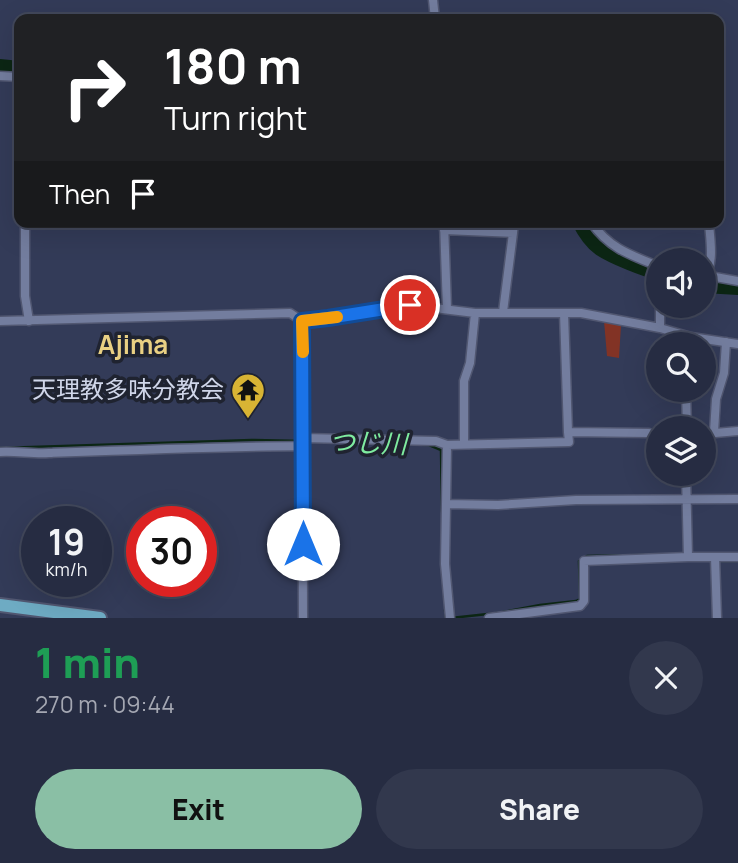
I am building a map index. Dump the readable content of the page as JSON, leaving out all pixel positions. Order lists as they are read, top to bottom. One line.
{"districts":["Ajima"],"water":["つじ川"],"places":{"temple":["天理教多味分教会"]},"page":{"turn":["180 m","Turn right"],"then":"Then","speed":"19 km/h","limit":"30","heading":["1 min","270 m · 09:44"],"buttons":["Exit","Share"]}}
